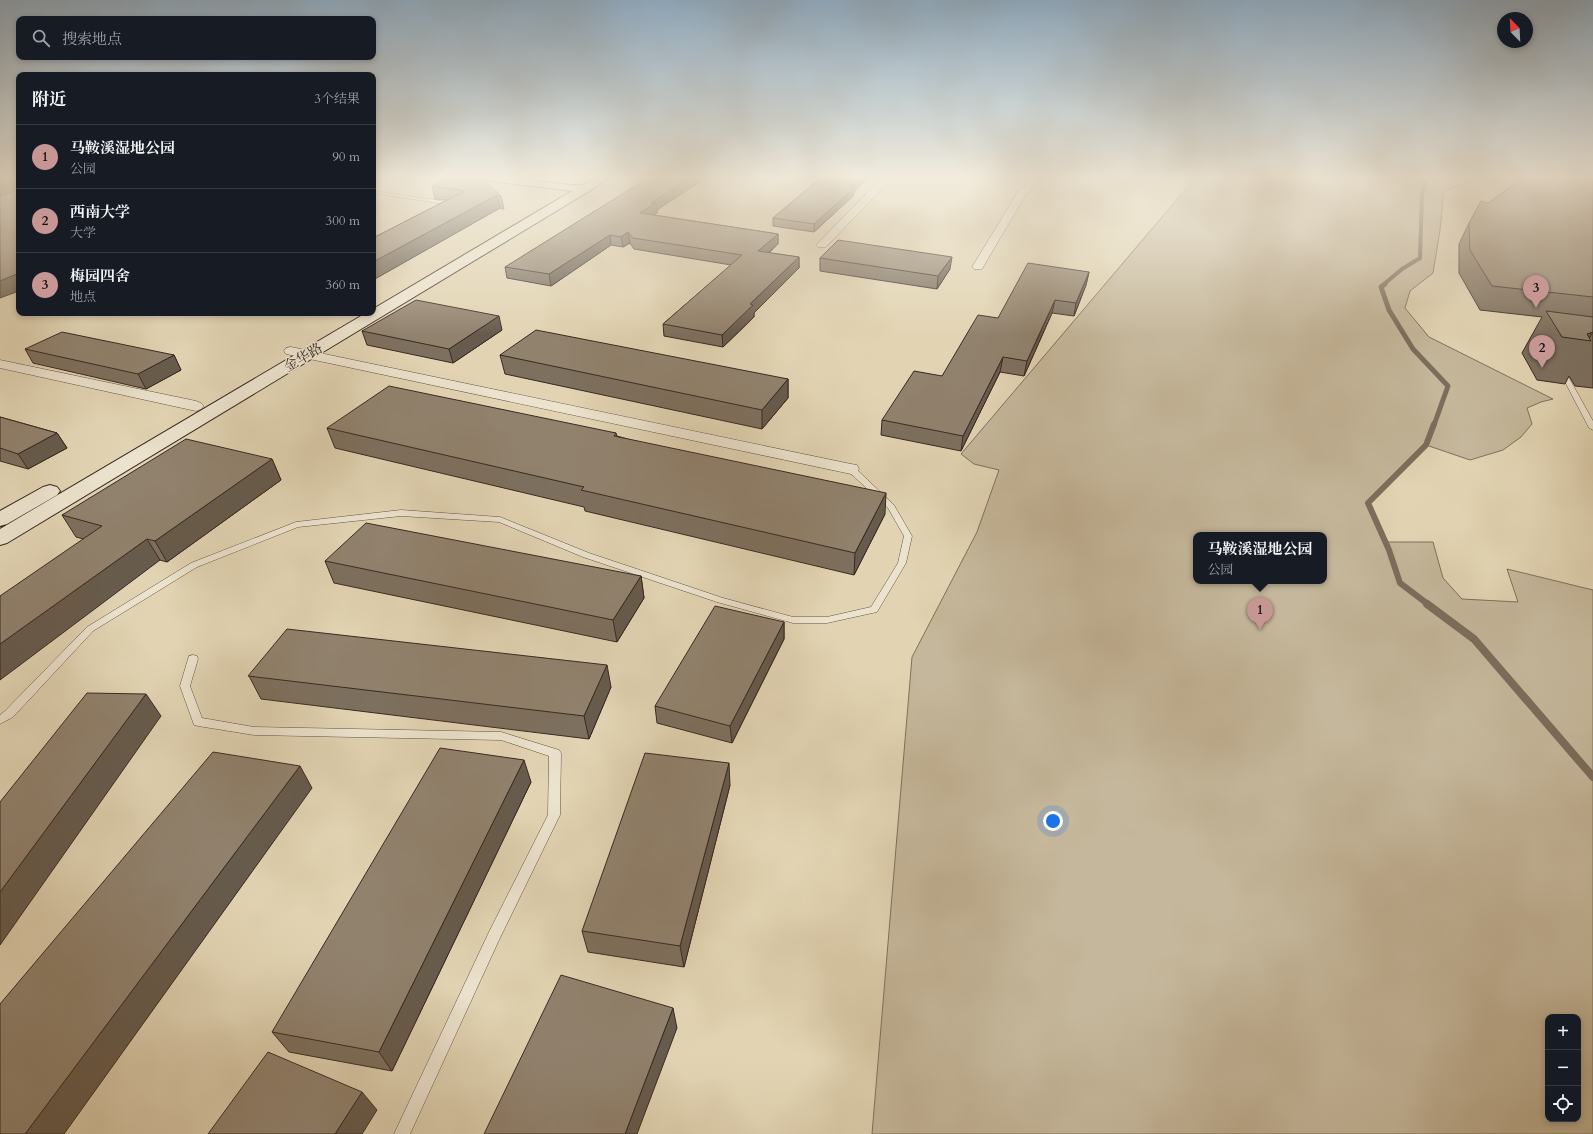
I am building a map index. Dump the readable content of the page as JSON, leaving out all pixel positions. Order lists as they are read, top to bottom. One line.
{"streets":{"main road":["金华路"]},"north":"top left","page":{"search":"搜索地点","heading":["附近","3个结果"],"list":[{"mark":"1","name":"马鞍溪湿地公园","note":"公园","value":"90 m"},{"mark":"2","name":"西南大学","note":"大学","value":"300 m"},{"mark":"3","name":"梅园四舍","note":"地点","value":"360 m"}],"pins":["3","2","1"],"popup":["马鞍溪湿地公园","公园"],"map_buttons":["+","−"]}}
